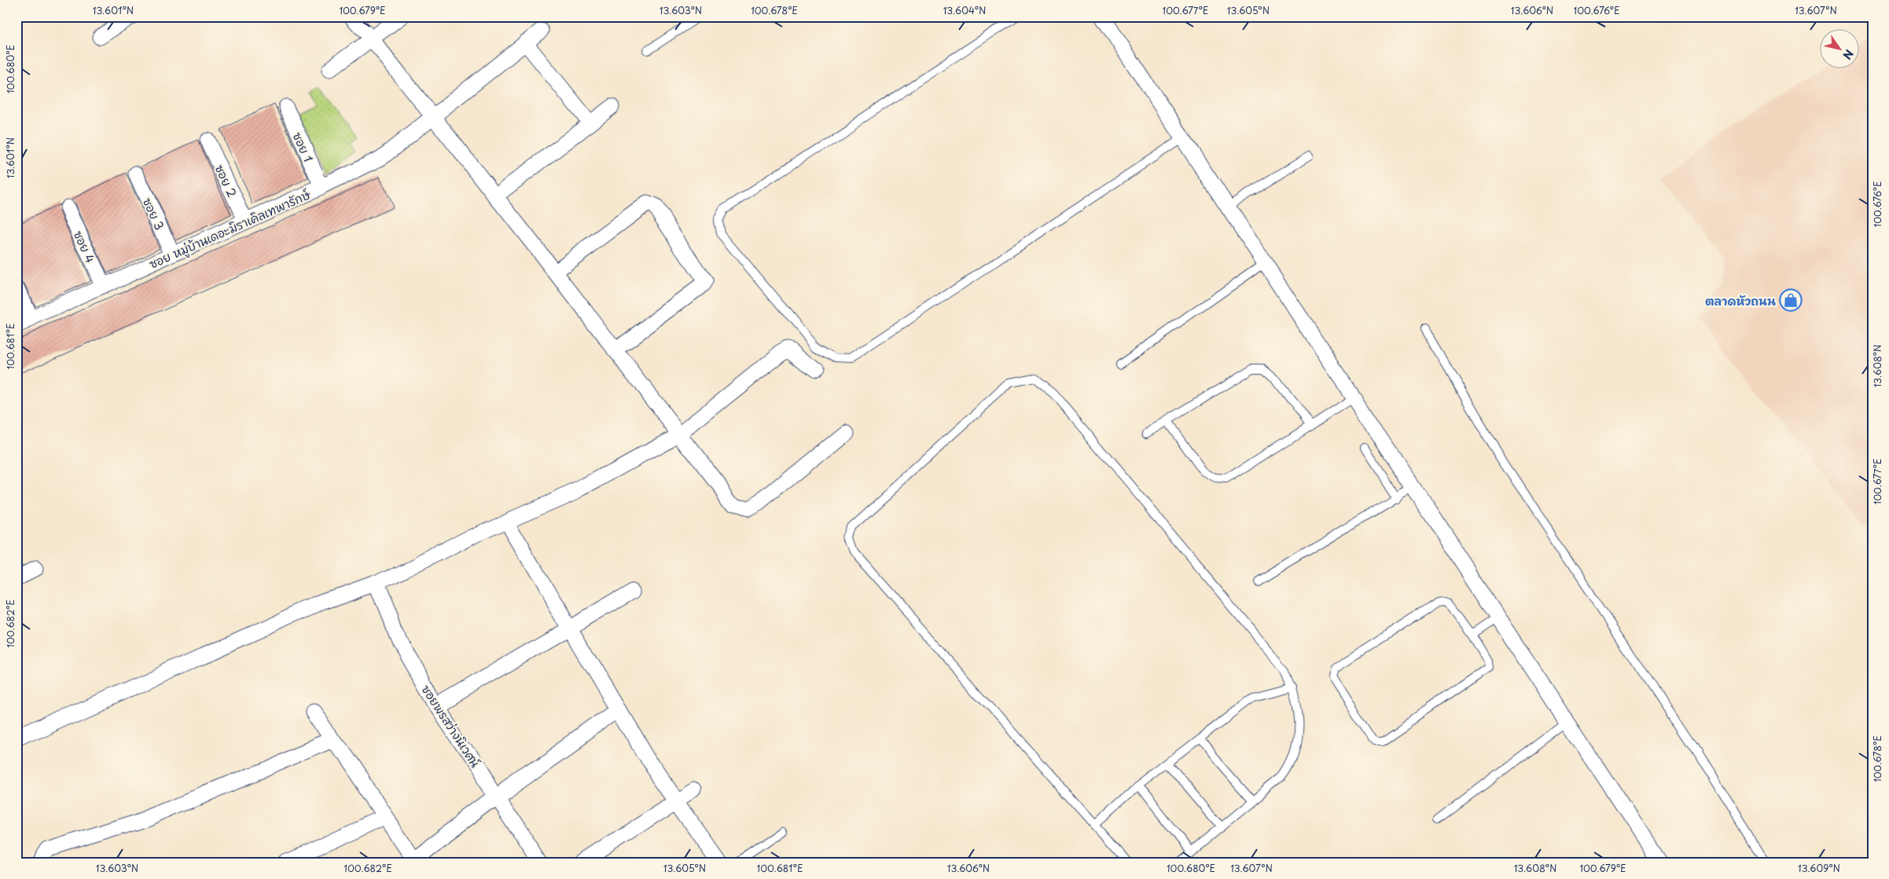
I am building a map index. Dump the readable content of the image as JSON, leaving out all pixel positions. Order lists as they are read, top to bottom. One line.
{"streets":{"street":["ซอย 1","ซอย 2","ซอย 3","ซอย หมู่บ้านเดอะมิราเคิลเทพารักษ์","ซอย 4","ซอยพรสว่างนิเวศน์"]},"crossings":[["ซอย 1","ซอย หมู่บ้านเดอะมิราเคิลเทพารักษ์"],["ซอย 2","ซอย หมู่บ้านเดอะมิราเคิลเทพารักษ์"],["ซอย 3","ซอย หมู่บ้านเดอะมิราเคิลเทพารักษ์"],["ซอย หมู่บ้านเดอะมิราเคิลเทพารักษ์","ซอย 4"]],"places":{"shop":["ตลาดหัวถนน"]},"north":"bottom right","coordinates":["13.601°N","100.679°E","13.603°N","100.678°E","13.604°N","100.677°E","13.605°N","13.606°N","100.676°E","13.607°N","100.680°E","100.681°E","13.608°N","100.682°E","13.609°N"]}
